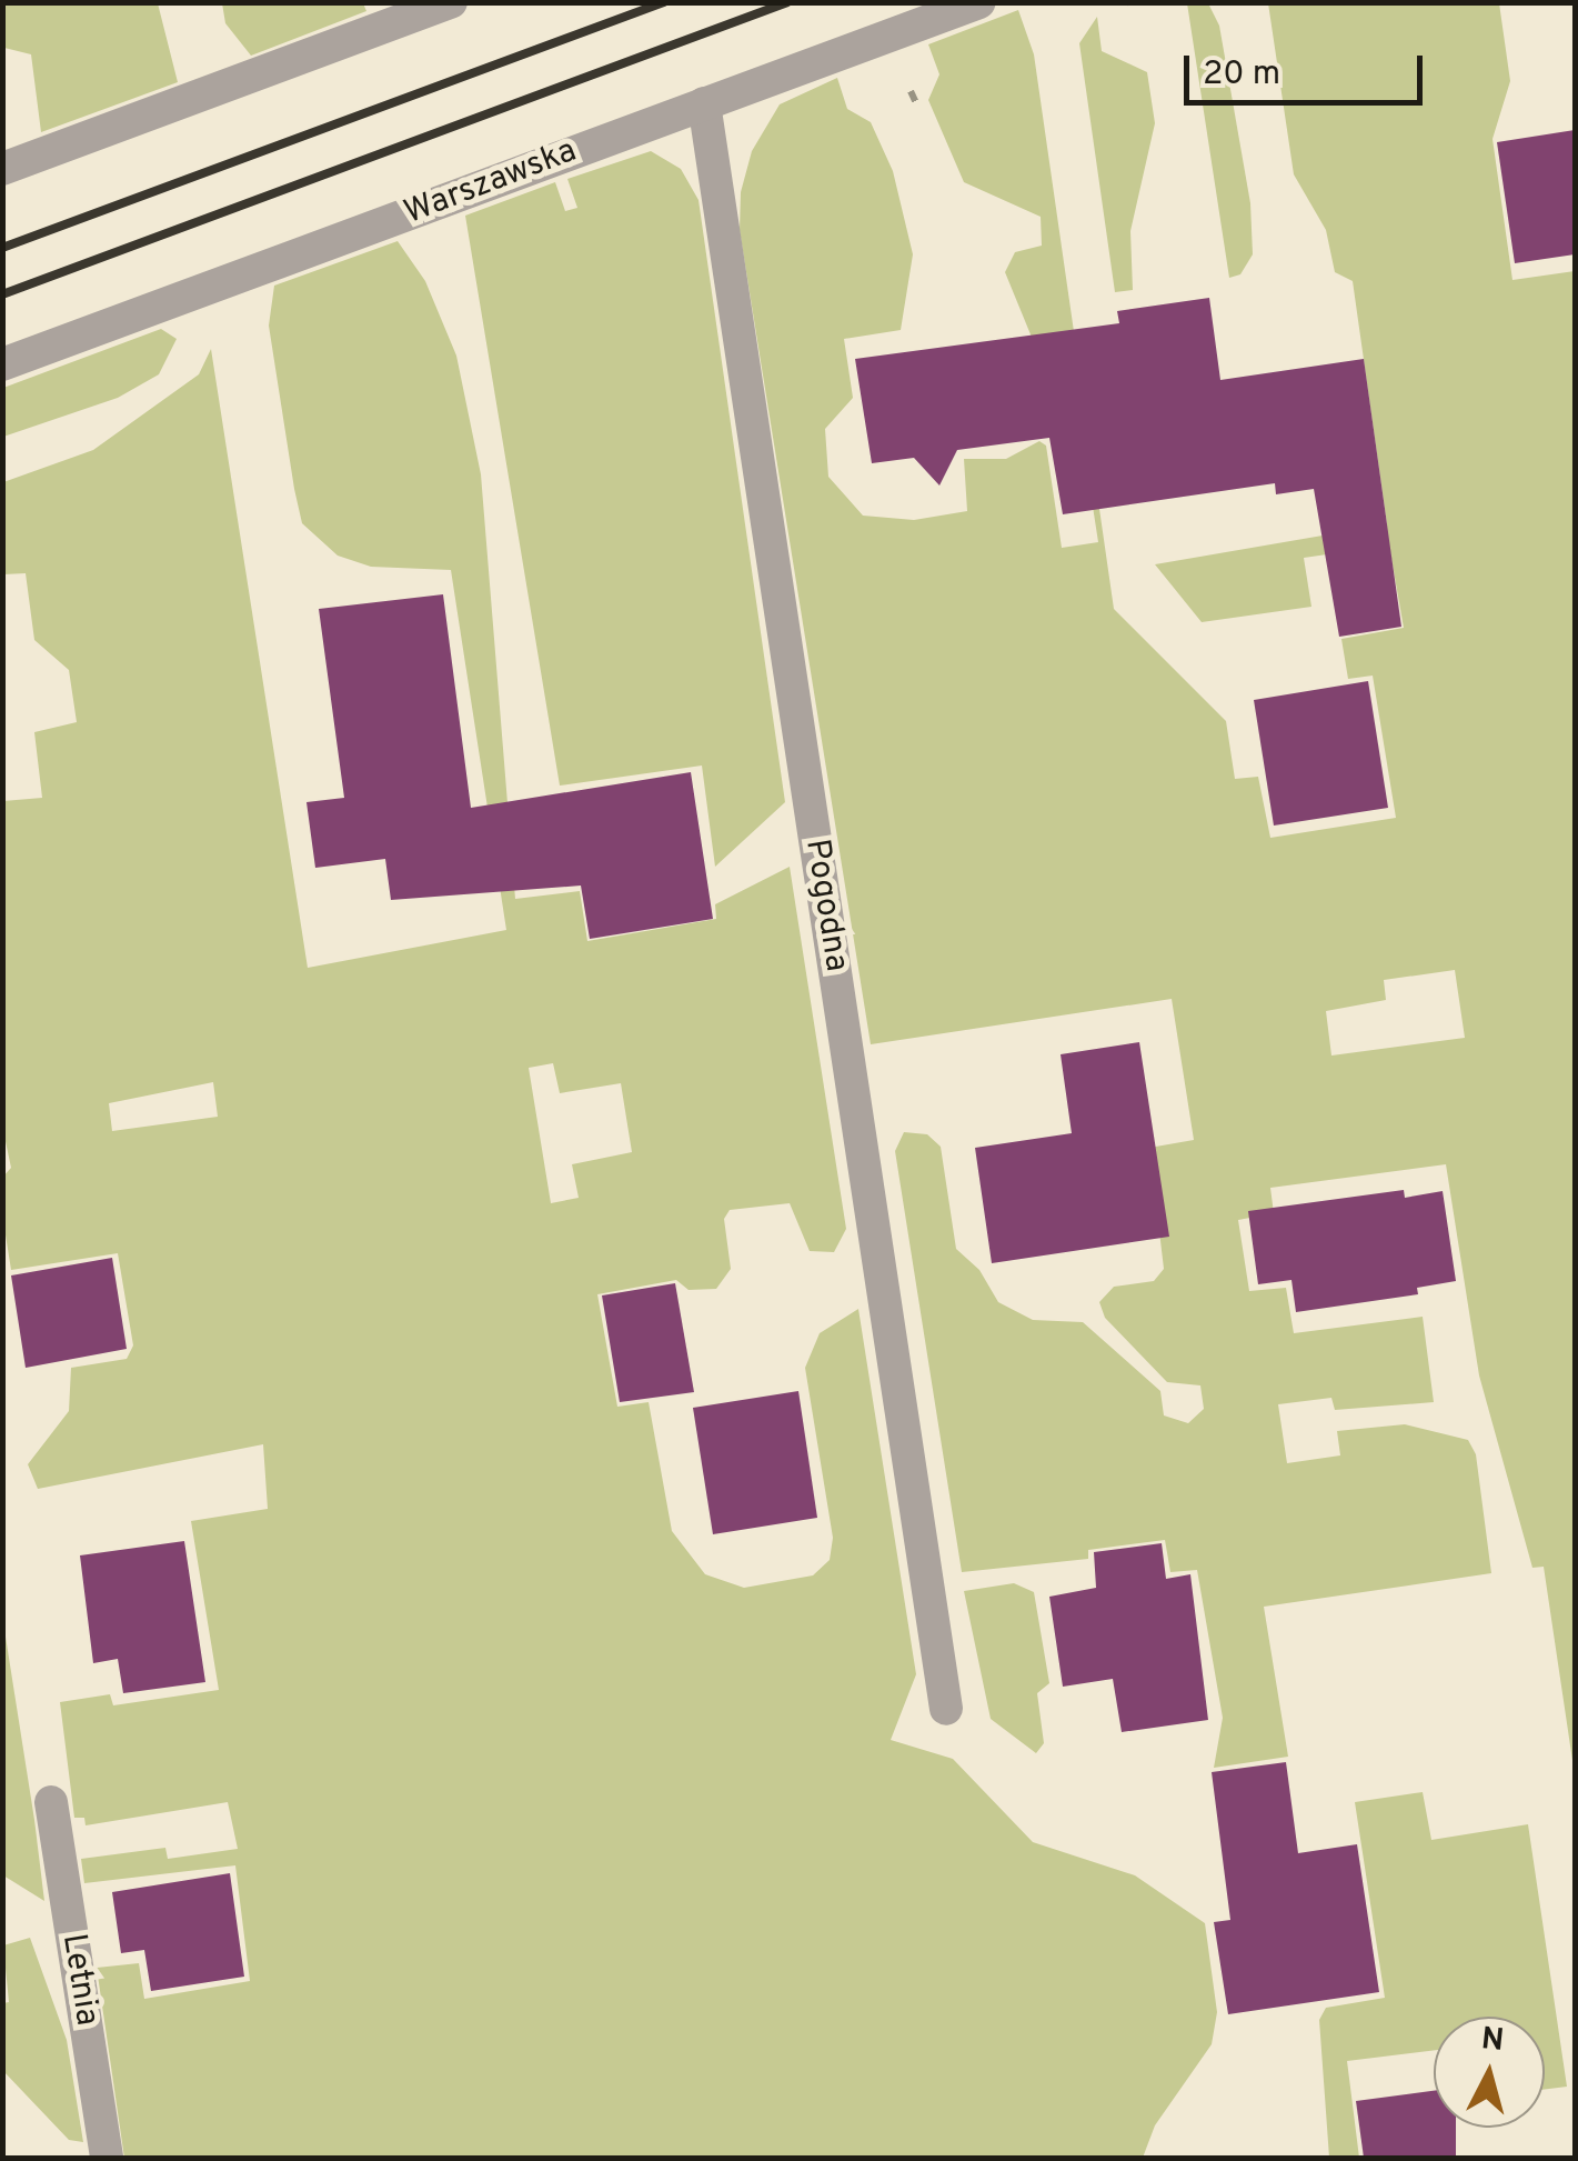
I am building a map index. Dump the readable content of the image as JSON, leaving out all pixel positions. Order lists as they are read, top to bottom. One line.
{"streets":{"street":["Warszawska","Pogodna","Letnia"]},"crossings":[["Warszawska","Pogodna"]],"scale_bar":"20 m","north":"top"}
